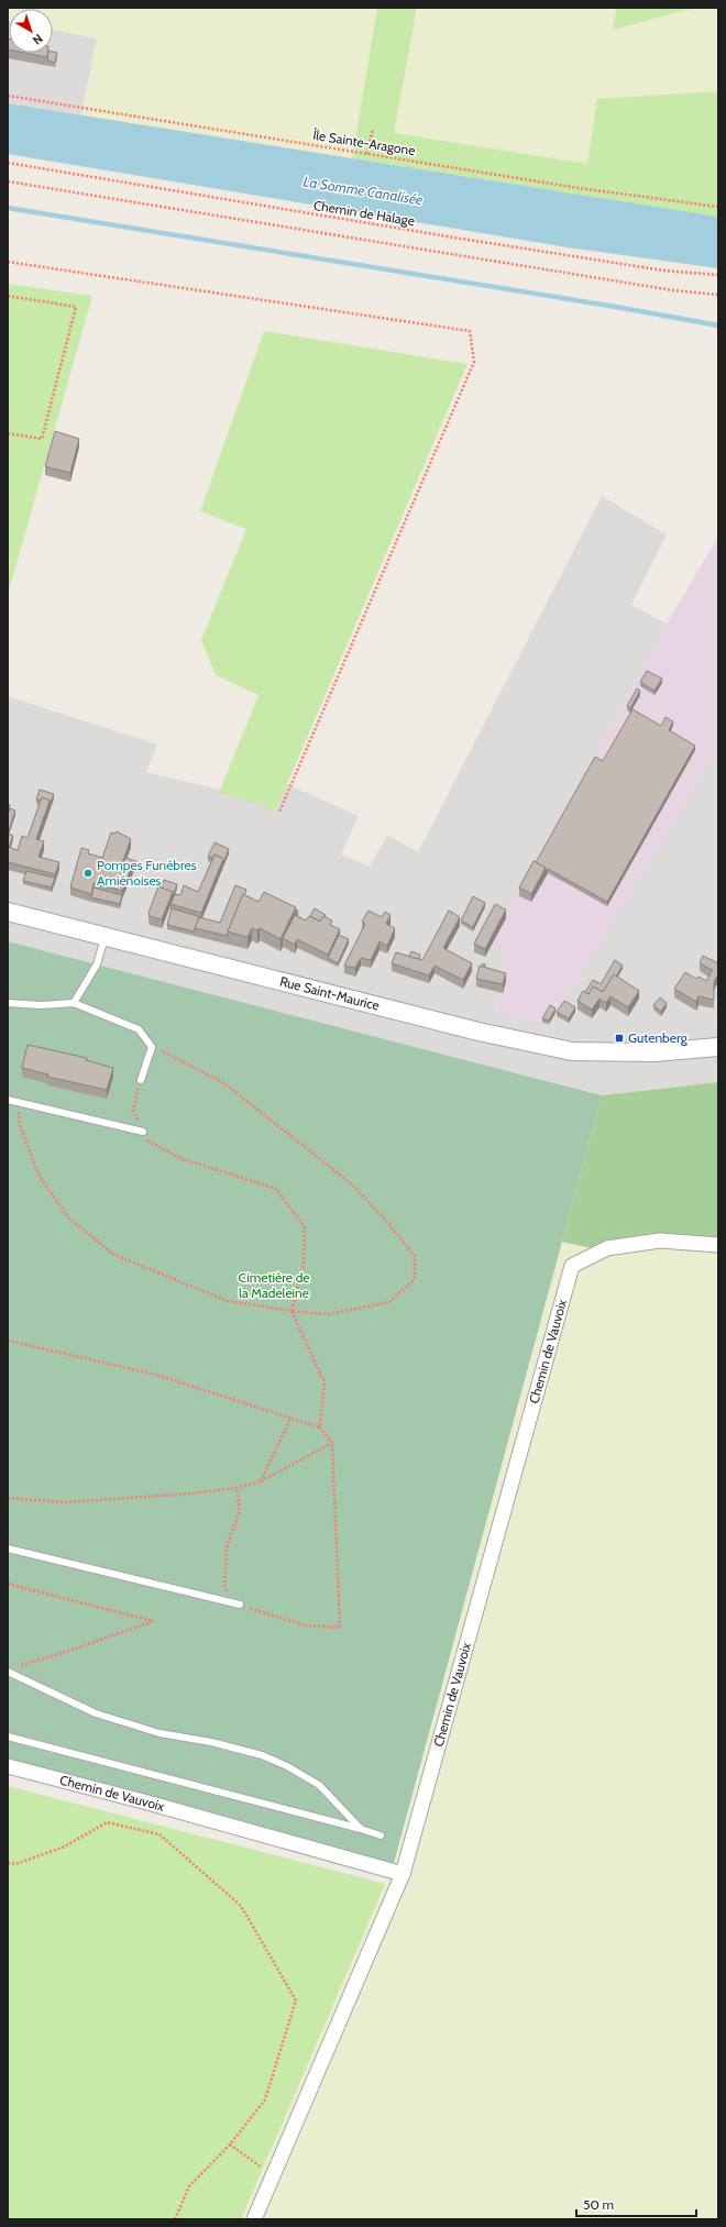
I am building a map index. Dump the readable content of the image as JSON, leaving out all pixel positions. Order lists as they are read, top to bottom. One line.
{"streets":{"street":["Rue Saint-Maurice","Chemin de Vauvoix"],"path":["Île Sainte-Aragone","Chemin de Halage"]},"water":["La Somme Canalisée"],"parks":["Cimetière de la Madeleine"],"places":{"other":["Pompes Funèbres Amiénoises"],"transit":["Gutenberg"]},"scale_bar":"50 m","north":"bottom right"}
